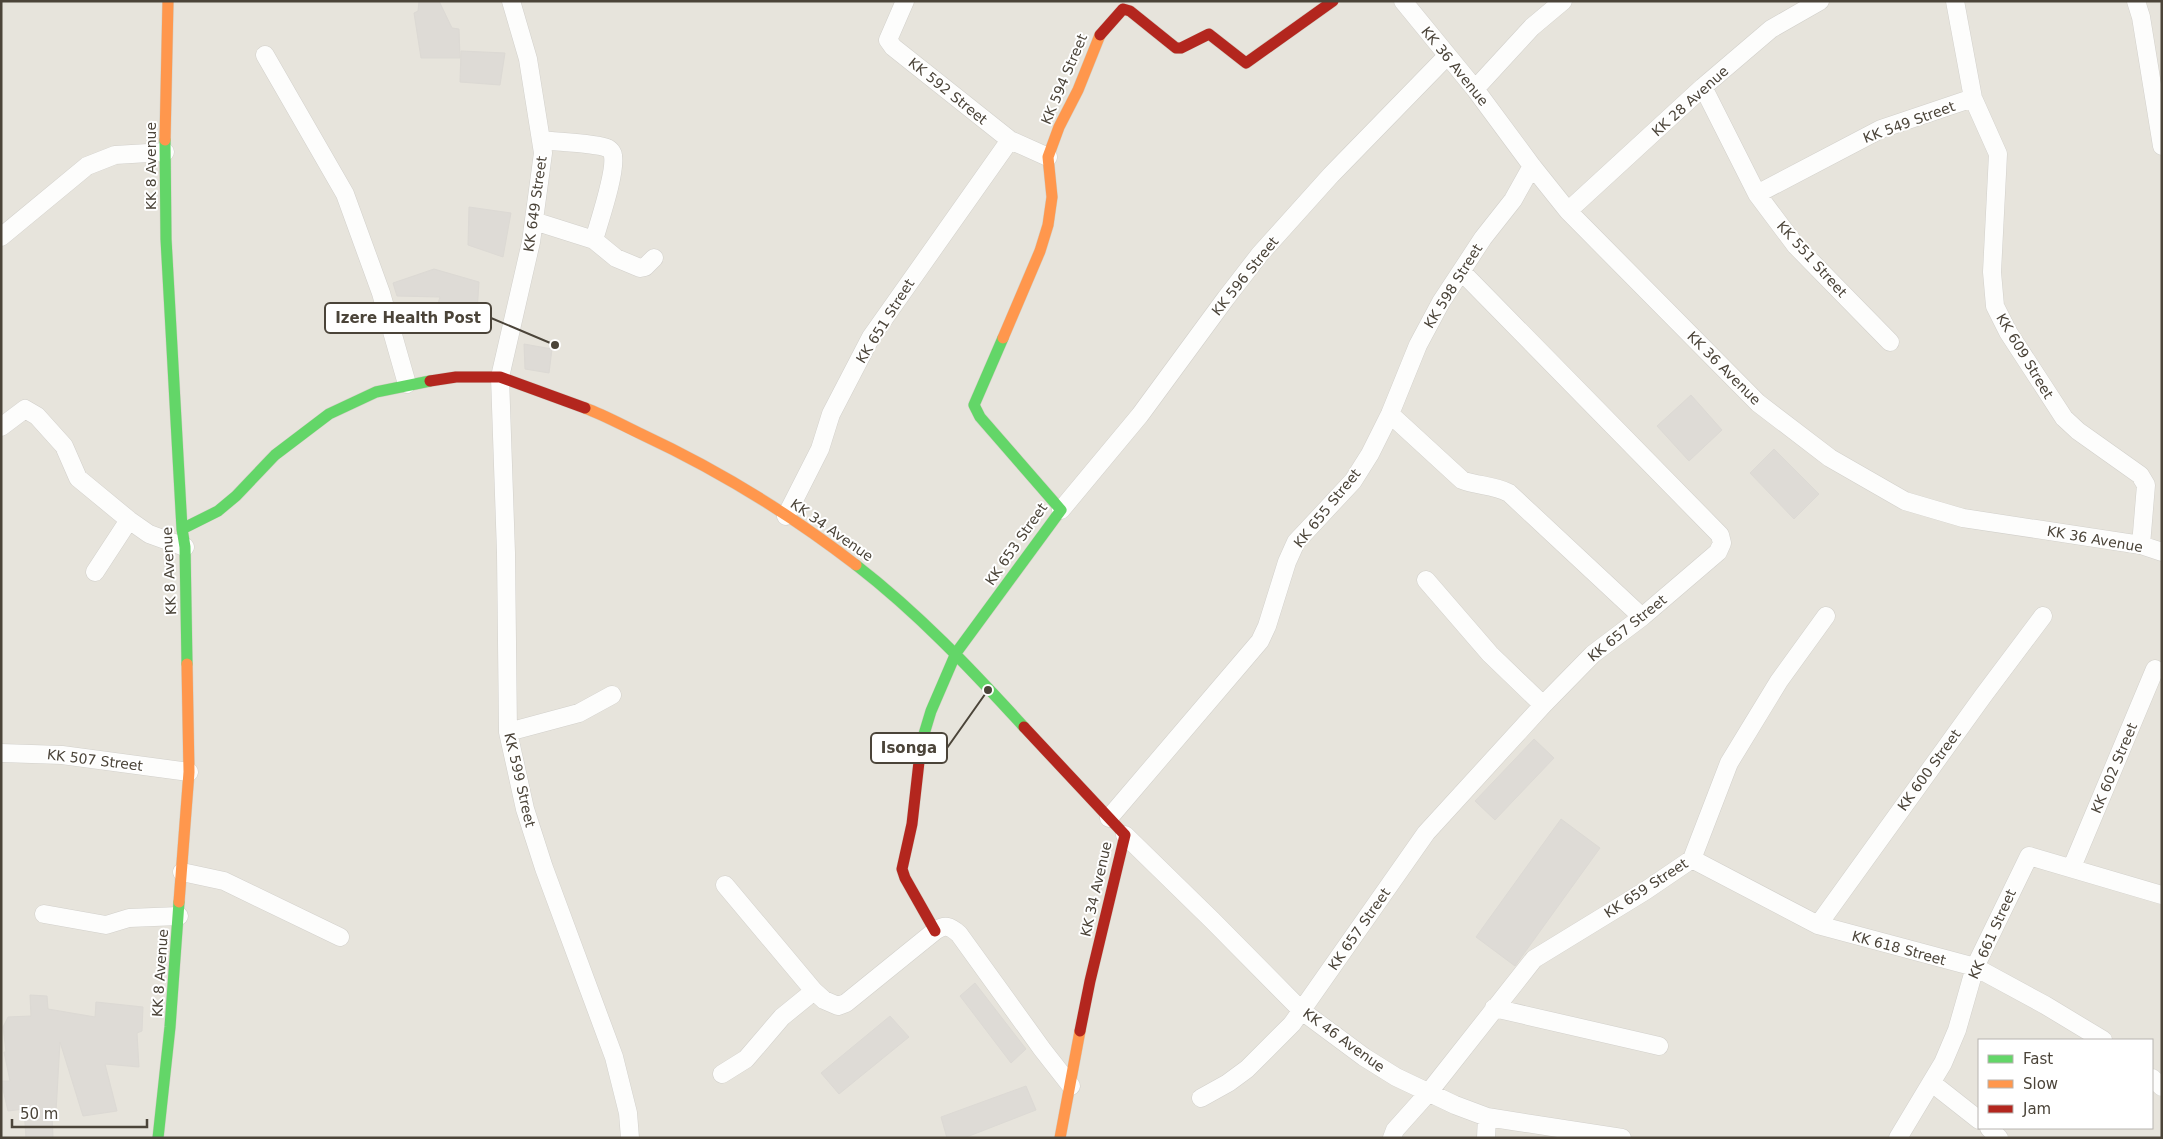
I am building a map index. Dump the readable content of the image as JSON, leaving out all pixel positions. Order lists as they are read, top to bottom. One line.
{"streets":{"main road":["KK 594 Street","KK 8 Avenue","KK 34 Avenue","KK 653 Street"],"street":["KK 36 Avenue","KK 592 Street","KK 28 Avenue","KK 549 Street","KK 649 Street","KK 551 Street","KK 596 Street","KK 598 Street","KK 651 Street","KK 609 Street","KK 655 Street","KK 657 Street","KK 507 Street","KK 602 Street","KK 600 Street","KK 599 Street","KK 659 Street","KK 661 Street","KK 618 Street","KK 46 Avenue"]},"crossings":[["KK 36 Avenue","KK 28 Avenue"],["KK 36 Avenue","KK 596 Street"],["KK 36 Avenue","KK 598 Street"],["KK 36 Avenue","KK 609 Street"],["KK 594 Street","KK 592 Street"],["KK 594 Street","KK 653 Street"],["KK 592 Street","KK 651 Street"],["KK 28 Avenue","KK 551 Street"],["KK 549 Street","KK 551 Street"],["KK 549 Street","KK 609 Street"],["KK 8 Avenue","KK 34 Avenue"],["KK 8 Avenue","KK 507 Street"],["KK 649 Street","KK 34 Avenue"],["KK 649 Street","KK 599 Street"],["KK 596 Street","KK 653 Street"],["KK 598 Street","KK 655 Street"],["KK 598 Street","KK 657 Street"],["KK 651 Street","KK 34 Avenue"],["KK 655 Street","KK 34 Avenue"],["KK 34 Avenue","KK 653 Street"],["KK 34 Avenue","KK 599 Street"],["KK 34 Avenue","KK 46 Avenue"],["KK 657 Street","KK 46 Avenue"],["KK 602 Street","KK 661 Street"],["KK 600 Street","KK 618 Street"],["KK 659 Street","KK 618 Street"],["KK 659 Street","KK 46 Avenue"],["KK 661 Street","KK 618 Street"]],"places":["Izere Health Post","Isonga"],"legend":["Fast","Slow","Jam"],"scale_bar":"50 m"}
